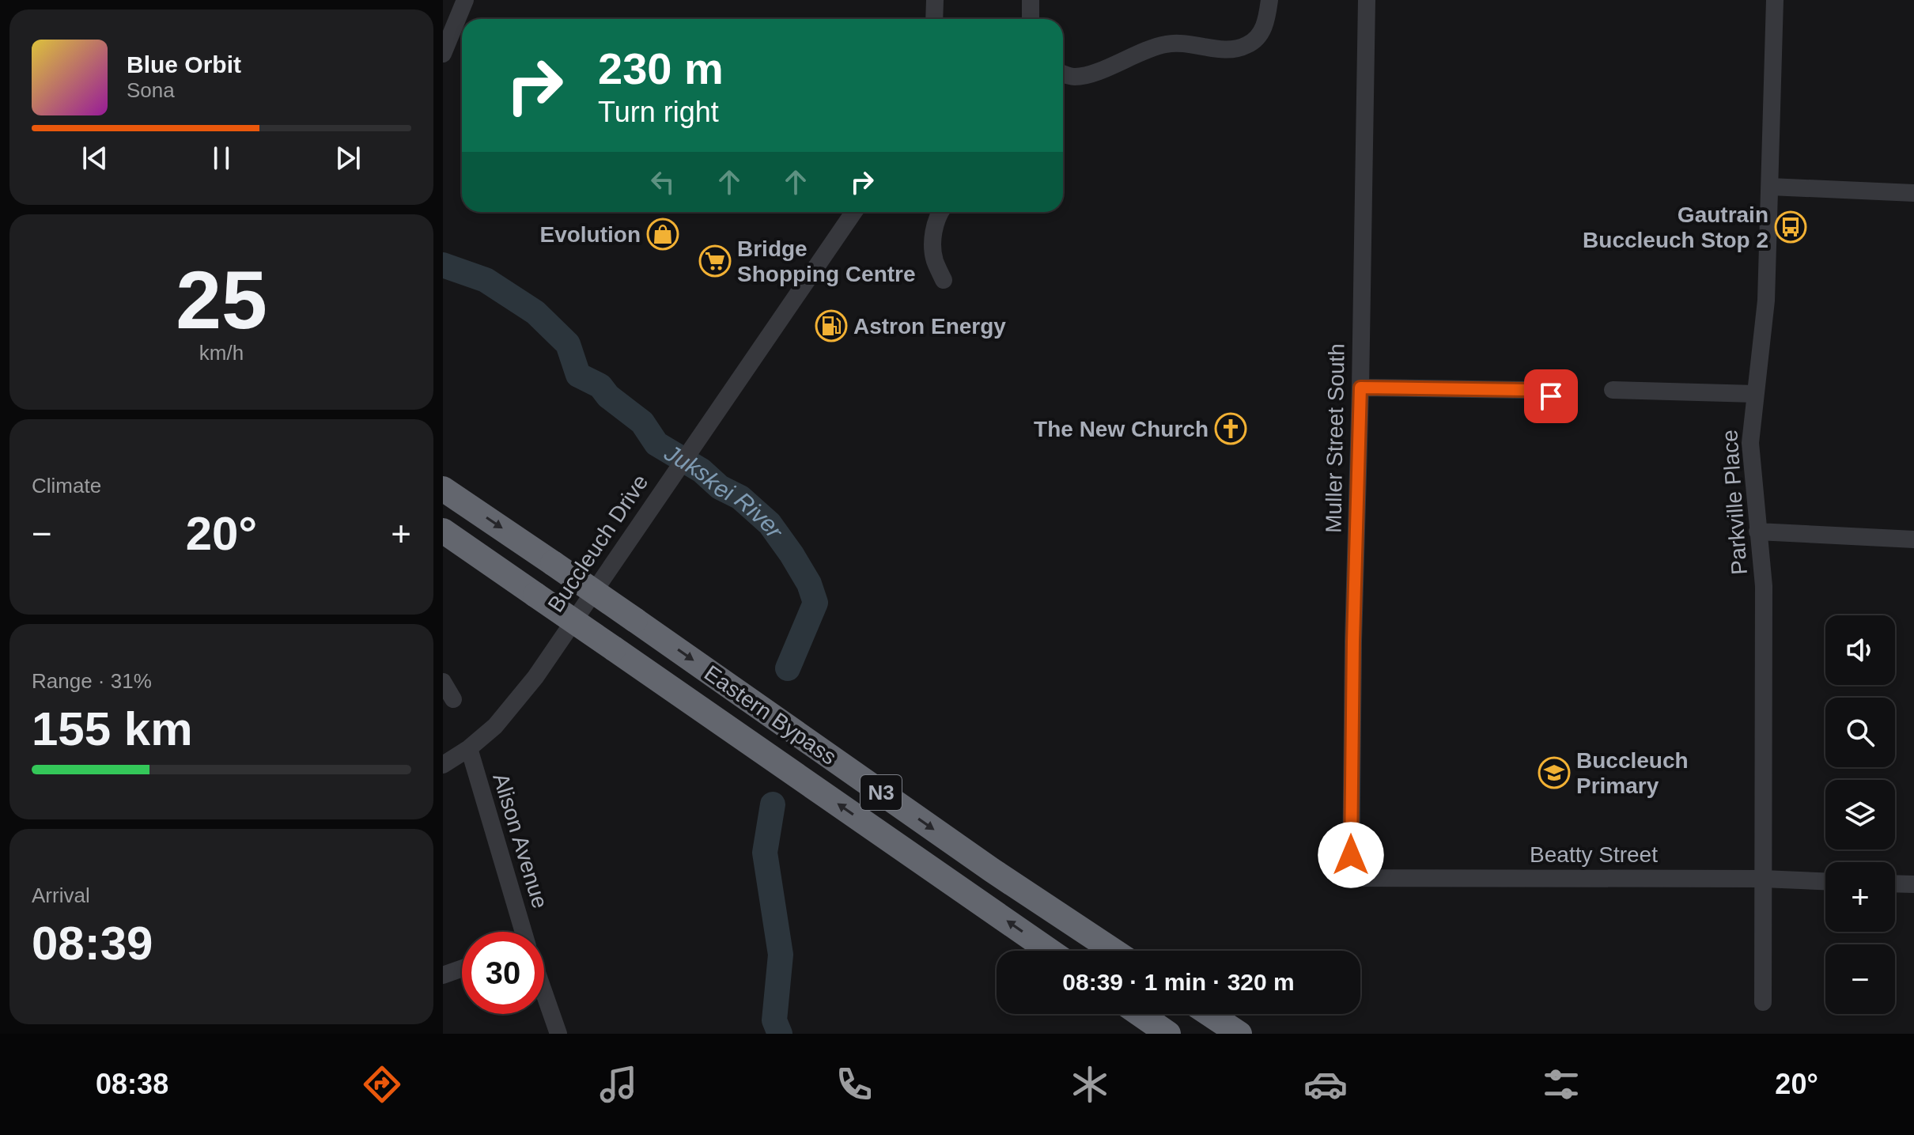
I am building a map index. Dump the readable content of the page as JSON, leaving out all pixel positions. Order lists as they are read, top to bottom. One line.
{"streets":{"highway":["Eastern Bypass","N3"],"street":["Muller Street South","Parkville Place","Buccleuch Drive","Alison Avenue","Beatty Street"]},"crossings":[["Muller Street South","Beatty Street"],["Parkville Place","Beatty Street"],["Buccleuch Drive","Alison Avenue"]],"water":["Jukskei River"],"places":{"bus stop":["Gautrain Buccleuch Stop 2"],"shop":["Evolution"],"supermarket":["Bridge Shopping Centre"],"fuel station":["Astron Energy"],"church":["The New Church"],"school or university":["Buccleuch Primary"]},"page":{"turn":["230 m","Turn right"],"song":["Blue Orbit","Sona"],"tile":[["25","km/h"],"Climate",["Range · 31%","155 km"],["Arrival","08:39"]],"heat":["−","20°","+"],"map_buttons":["+","−"],"limit":"30","trip":"08:39 · 1 min · 320 m","tabs":["08:38","20°"]}}
